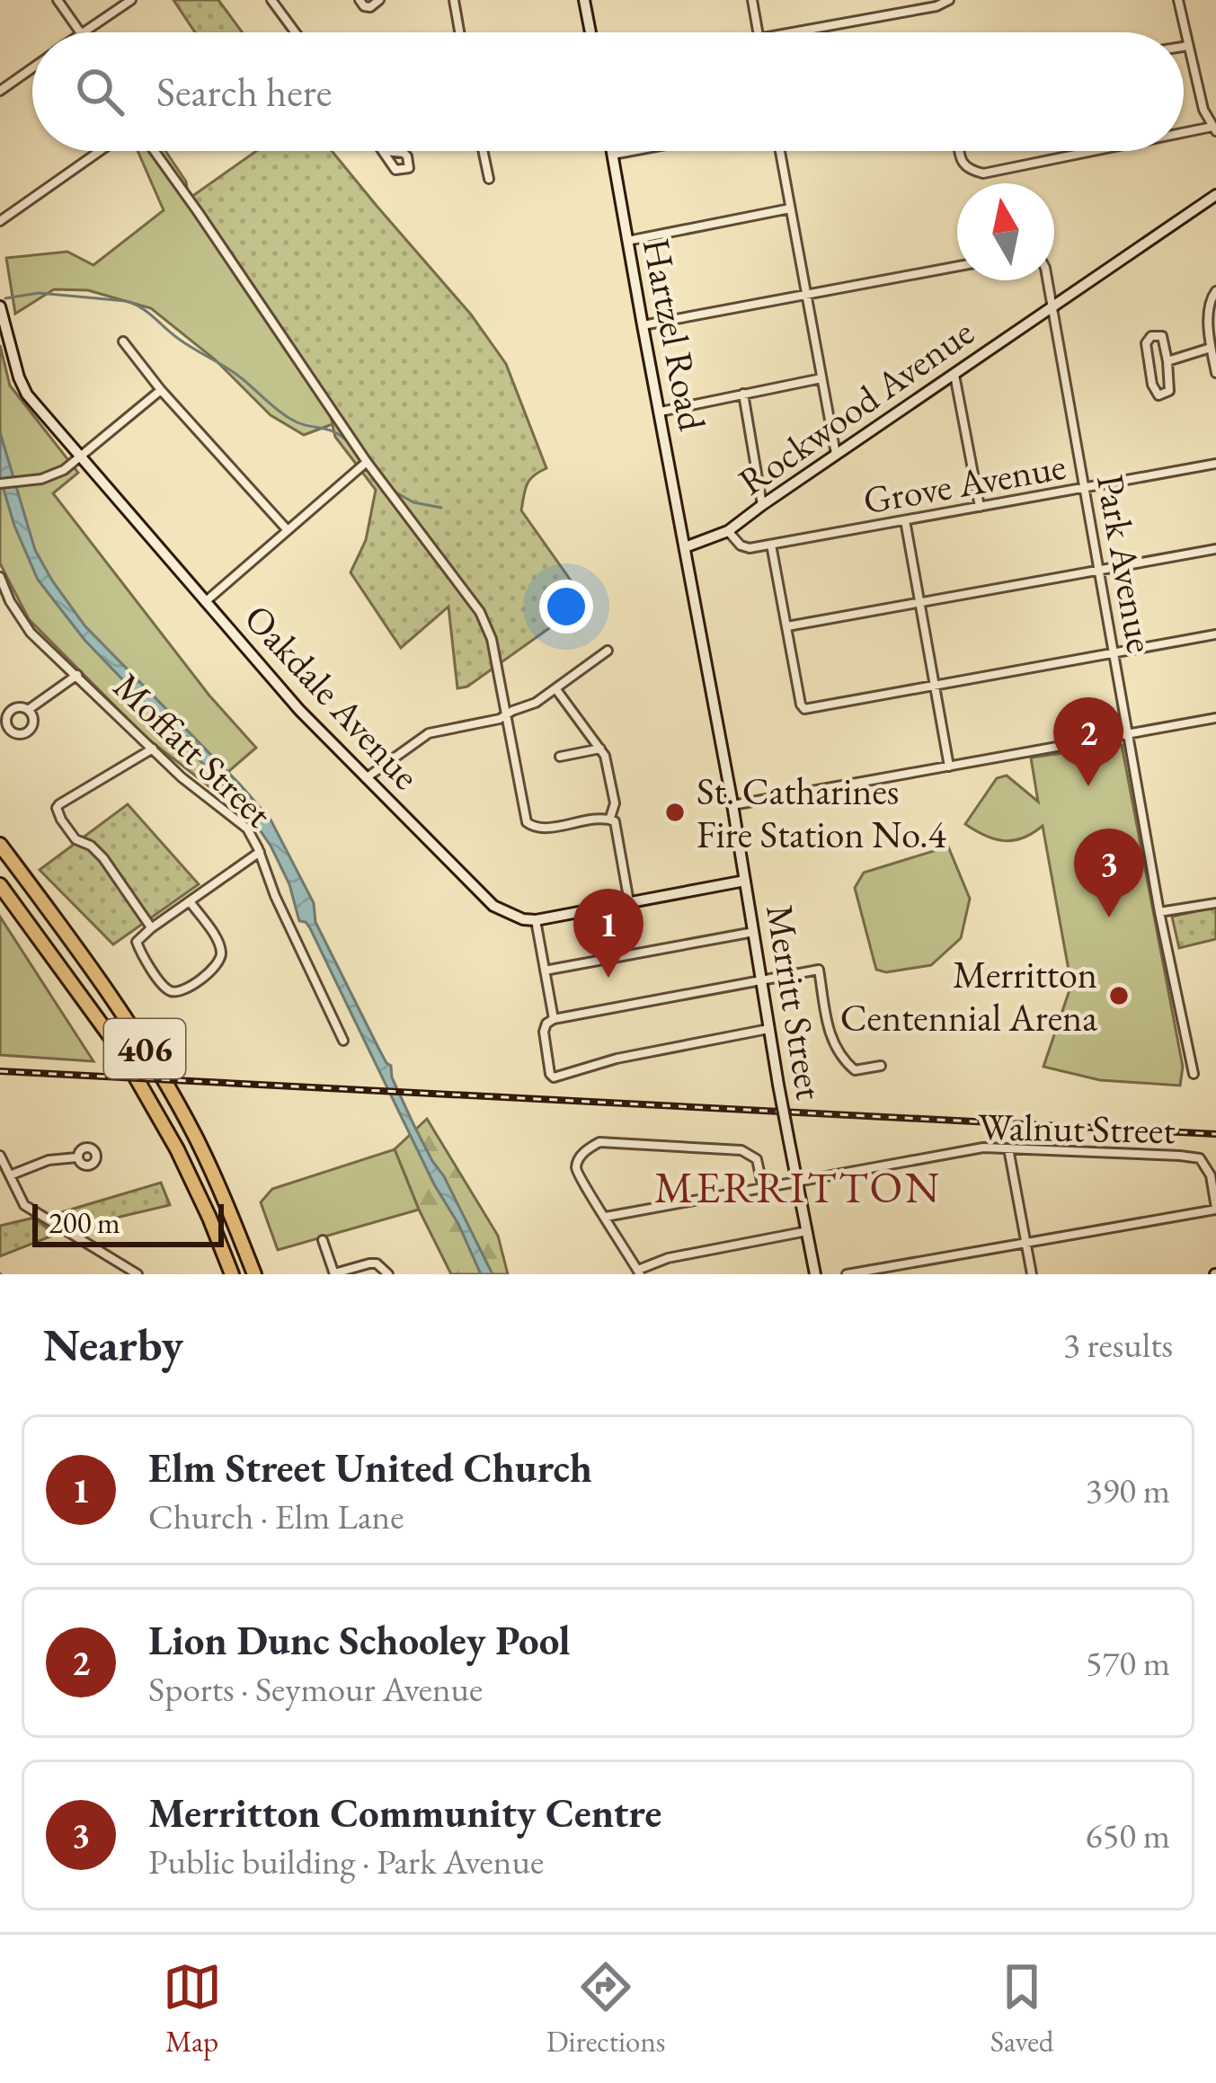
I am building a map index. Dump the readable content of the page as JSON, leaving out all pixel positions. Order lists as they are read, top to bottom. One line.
{"streets":{"highway":["406"],"street":["Hartzel Road","Rockwood Avenue","Grove Avenue","Park Avenue","Oakdale Avenue","Moffatt Street","Merritt Street","Walnut Street"]},"crossings":[["Hartzel Road","Rockwood Avenue"],["Hartzel Road","Merritt Street"],["Rockwood Avenue","Grove Avenue"],["Rockwood Avenue","Park Avenue"],["Rockwood Avenue","Merritt Street"],["Grove Avenue","Park Avenue"],["Merritt Street","Walnut Street"]],"districts":["MERRITTON"],"places":["St. Catharines Fire Station No.4","Merritton Centennial Arena"],"scale_bar":"200 m","north":"top","page":{"search":"Search here","pins":["2","3","1"],"scale":"200 m","heading":["Nearby","3 results"],"list":[{"mark":"1","name":"Elm Street United Church","note":"Church · Elm Lane","value":"390 m"},{"mark":"2","name":"Lion Dunc Schooley Pool","note":"Sports · Seymour Avenue","value":"570 m"},{"mark":"3","name":"Merritton Community Centre","note":"Public building · Park Avenue","value":"650 m"}],"nav":["Map","Directions","Saved"]}}
